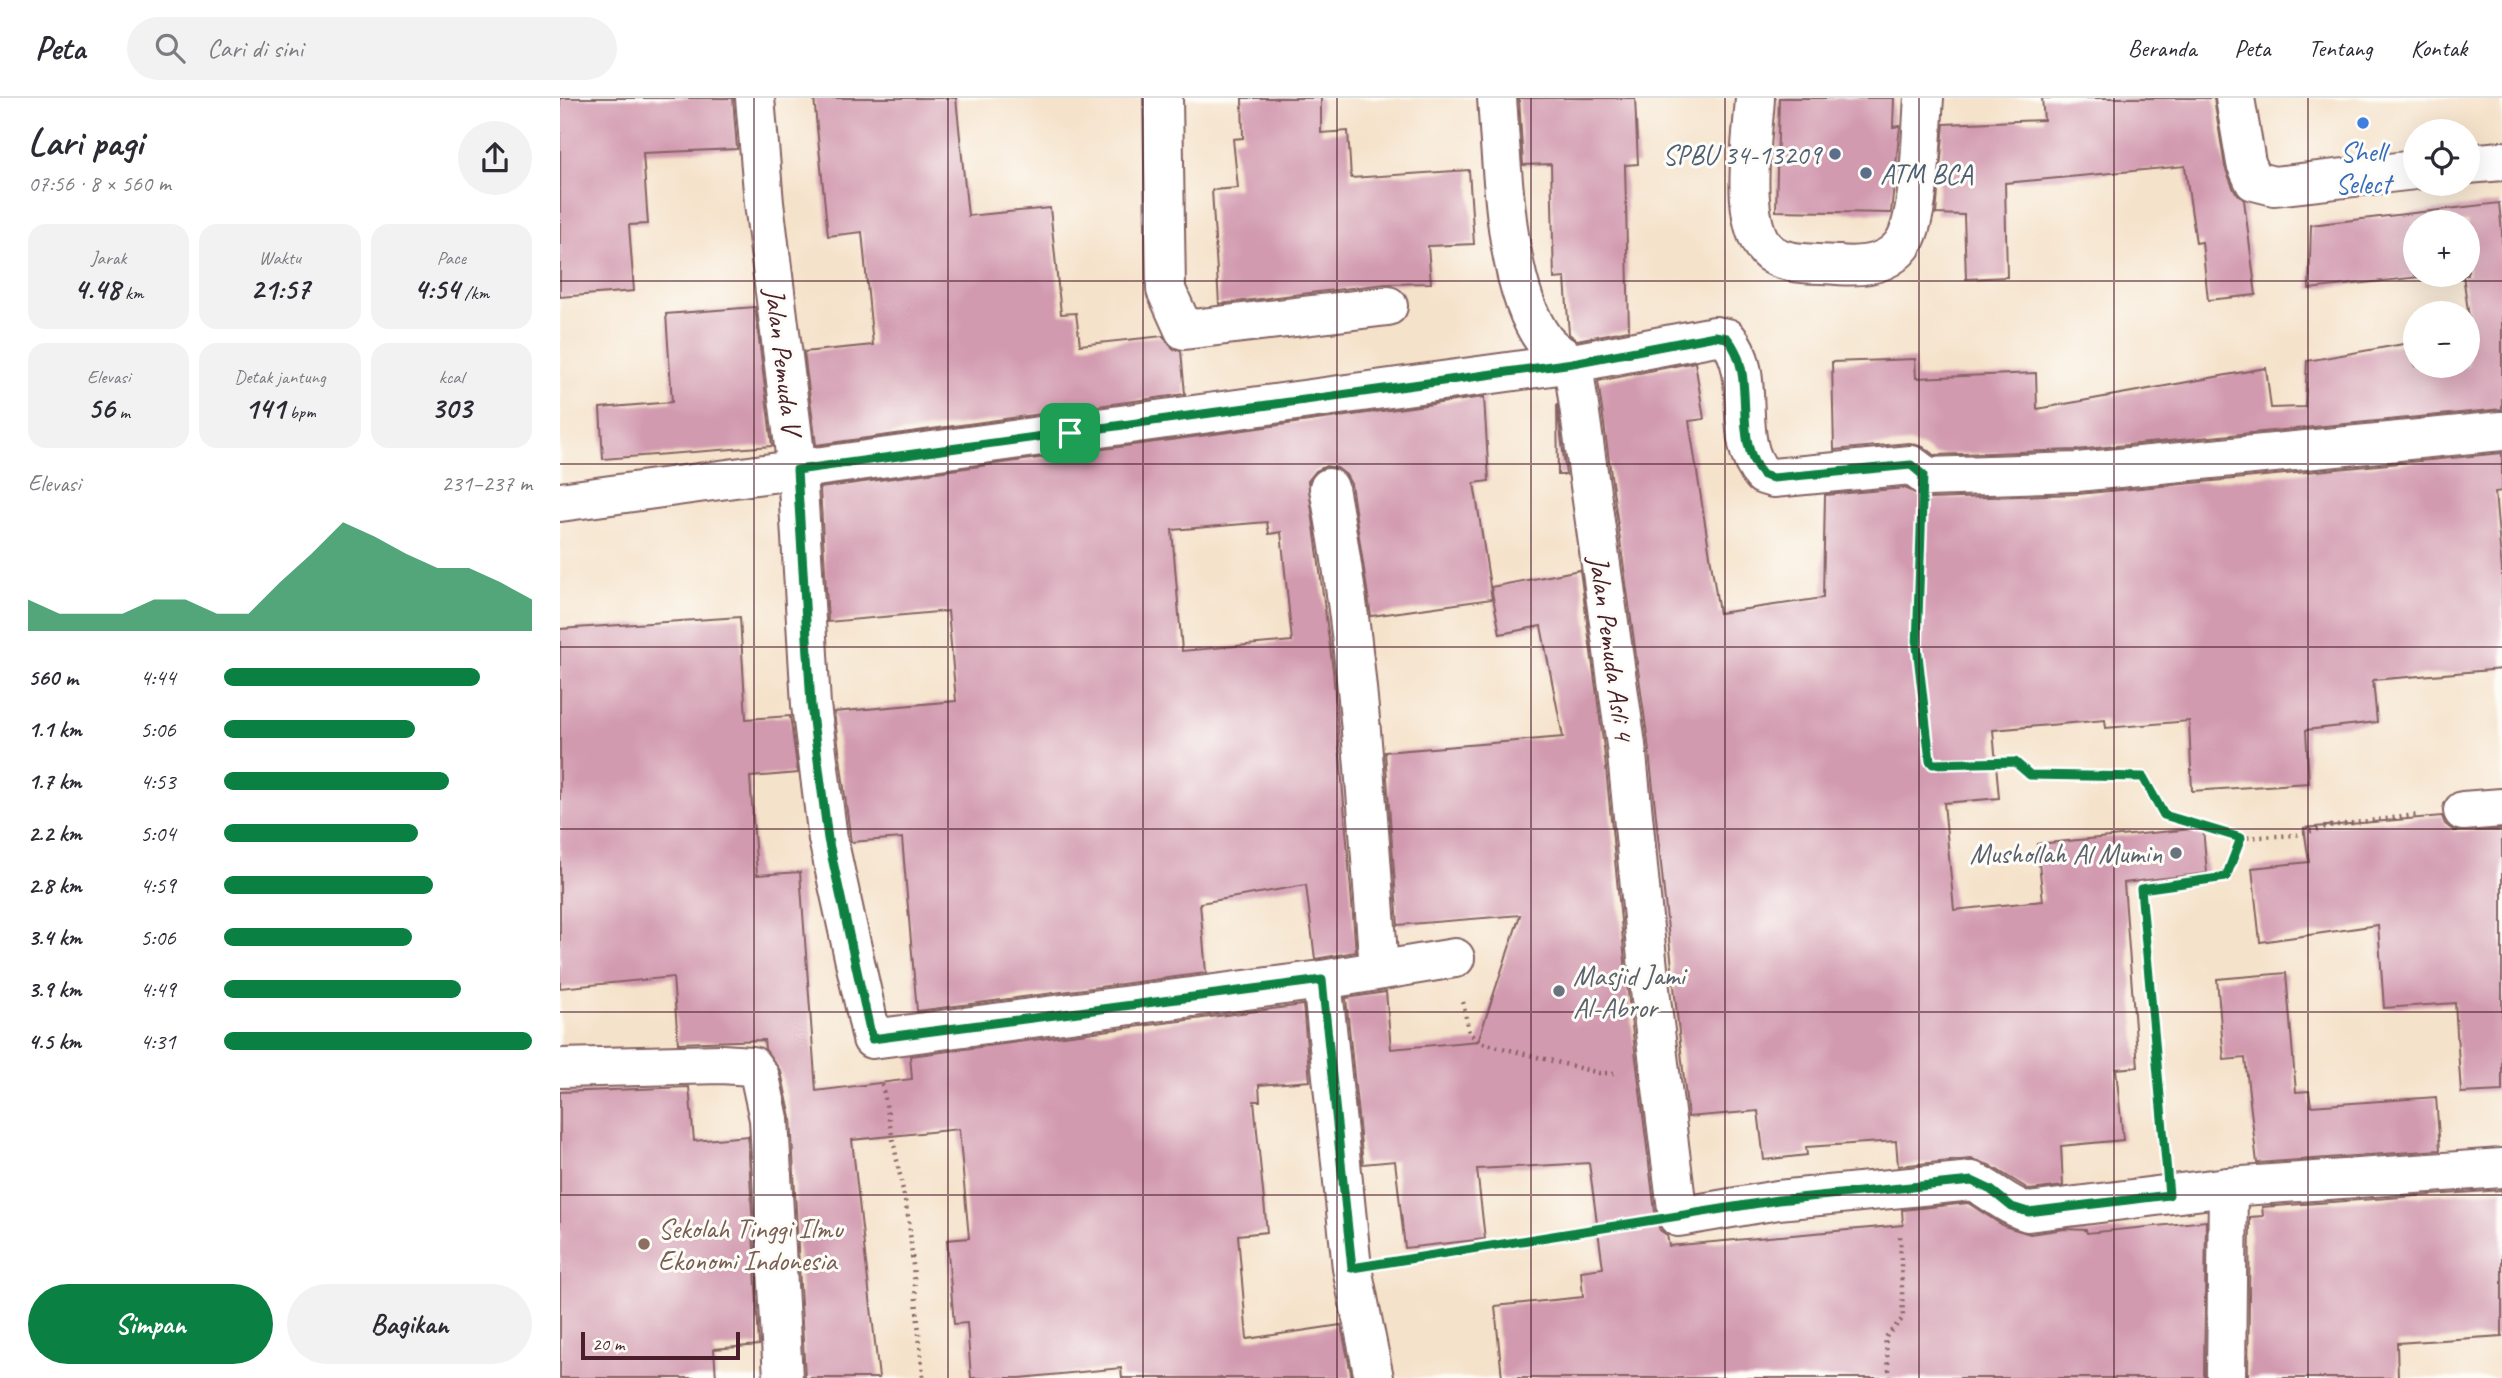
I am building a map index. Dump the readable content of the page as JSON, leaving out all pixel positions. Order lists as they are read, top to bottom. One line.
{"streets":{"street":["Jalan Pemuda V","Jalan Pemuda Asli 4"]},"places":["Shell Select","SPBU 34-13209","ATM BCA","Mushollah Al Mumin","Masjid Jami Al-Abror","Sekolah Tinggi Ilmu Ekonomi Indonesia"],"scale_bar":"20 m","page":{"header":"Peta","search":"Cari di sini","nav":["Beranda","Peta","Tentang","Kontak"],"heading":["Lari pagi","07:56 · 8 × 560 m"],"map_buttons":["+","−"],"stats":[["Jarak","4.48 km"],["Waktu","21:57"],["Pace","4:54 /km"],["Elevasi","56 m"],["Detak jantung","141 bpm"],["kcal","303"]],"chart":["Elevasi","231–237 m"],"list":[{"name":"560 m","note":"4:44"},{"name":"1.1 km","note":"5:06"},{"name":"1.7 km","note":"4:53"},{"name":"2.2 km","note":"5:04"},{"name":"2.8 km","note":"4:59"},{"name":"3.4 km","note":"5:06"},{"name":"3.9 km","note":"4:49"},{"name":"4.5 km","note":"4:31"}],"buttons":["Simpan","Bagikan"],"scale":"20 m"}}
